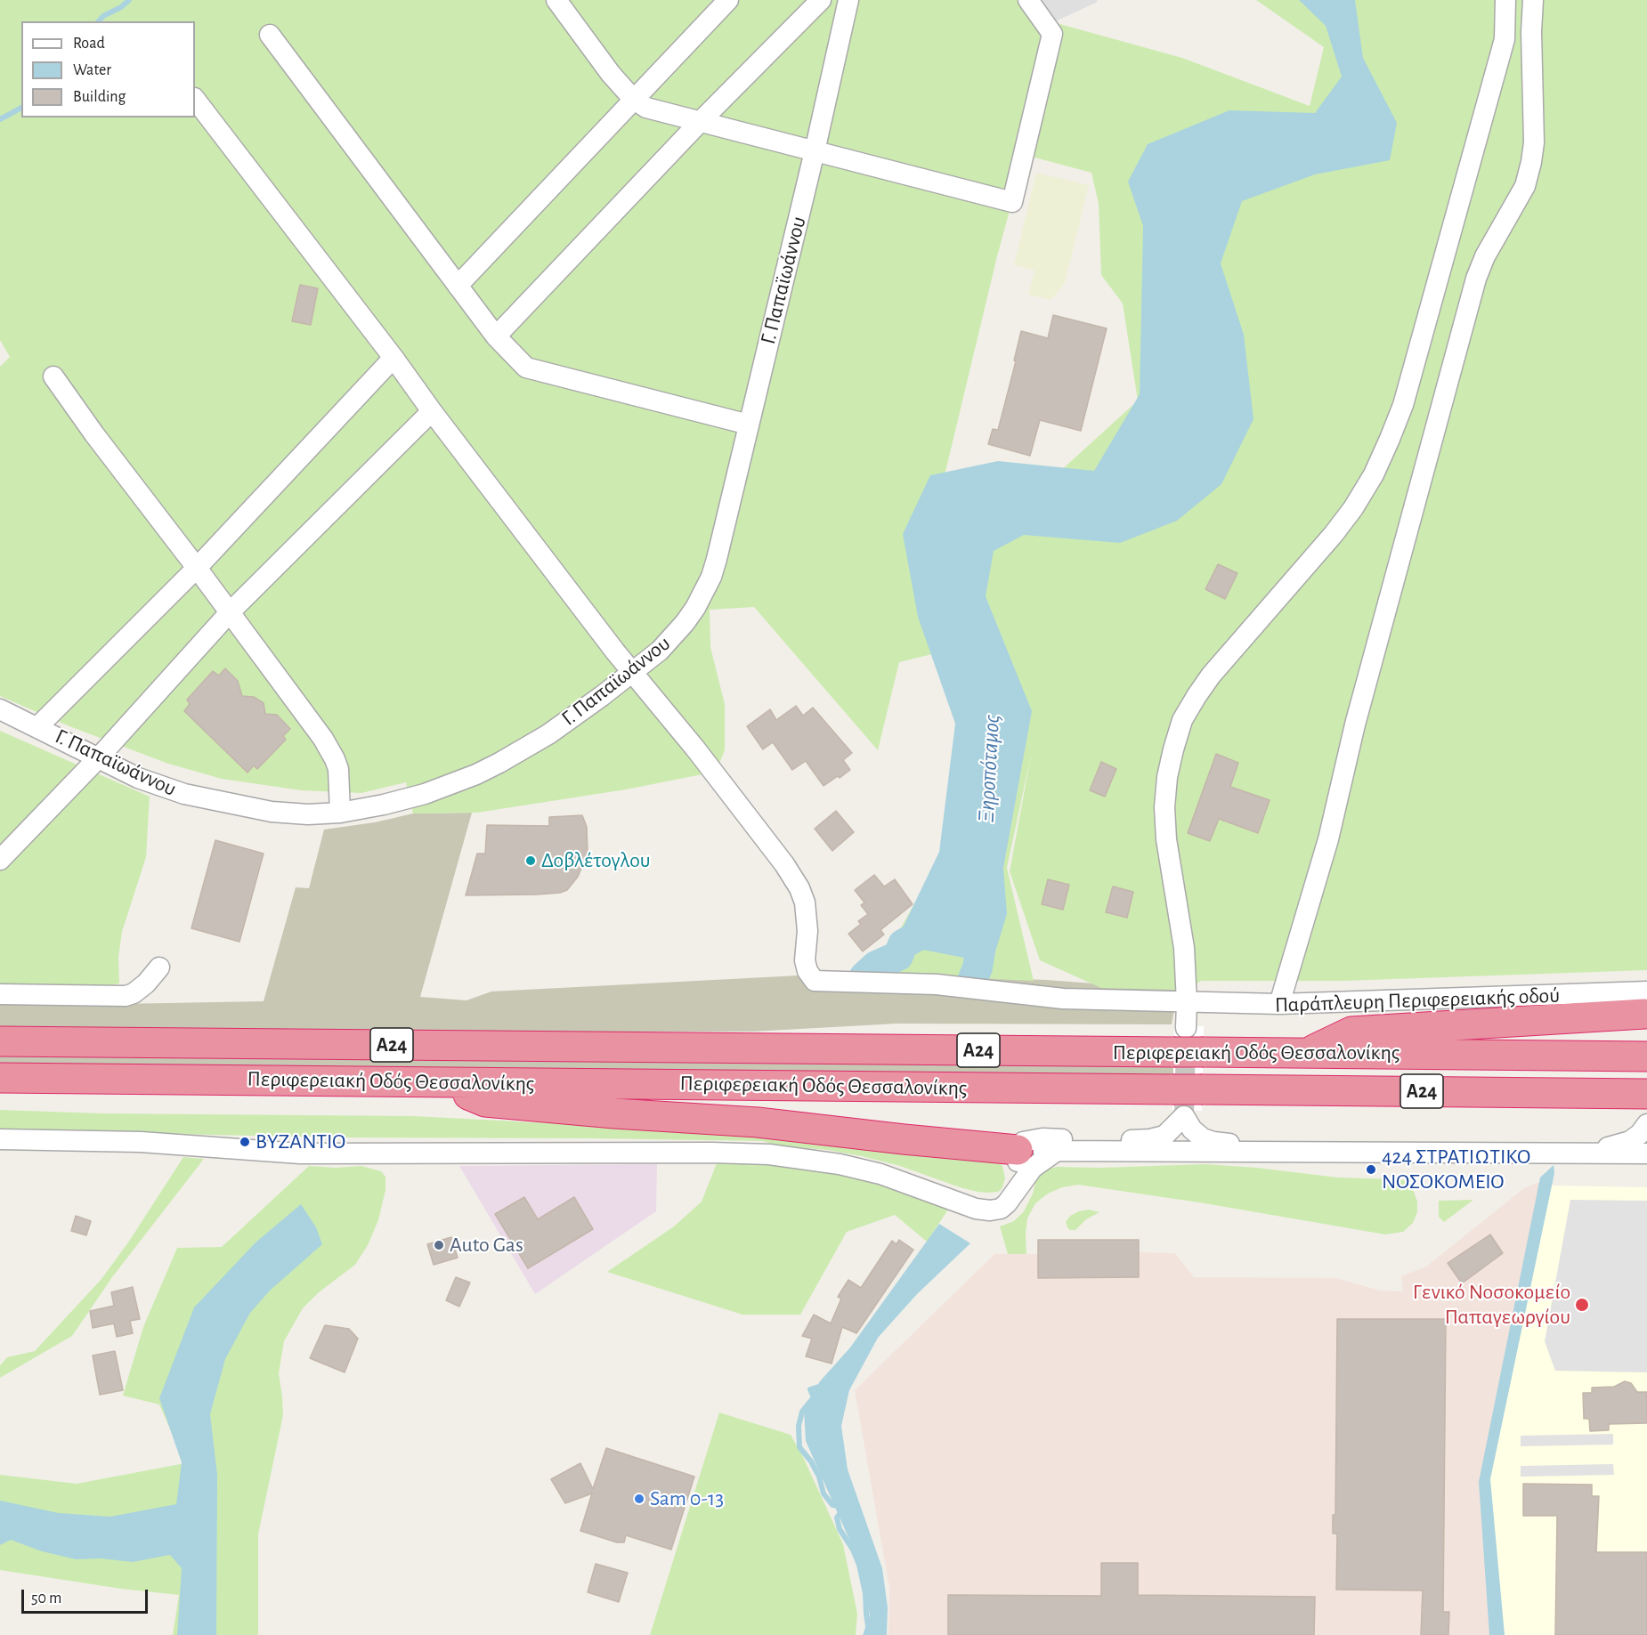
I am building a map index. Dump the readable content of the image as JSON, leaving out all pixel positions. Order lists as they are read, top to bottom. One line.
{"streets":{"highway":["Α24","Περιφερειακή Οδός Θεσσαλονίκης"],"street":["Γ. Παπαϊωάννου","Παράπλευρη Περιφερειακής οδού"]},"crossings":[["Γ. Παπαϊωάννου","Παράπλευρη Περιφερειακής οδού"]],"water":["Ξηροπόταμος"],"places":["Δοβλέτογλου","ΒΥΖΑΝΤΙΟ","424 ΣΤΡΑΤΙΩΤΙΚΟ ΝΟΣΟΚΟΜΕΙΟ","Auto Gas","Γενικό Νοσοκομείο Παπαγεωργίου","Sam 0-13"],"legend":["Road","Water","Building"],"scale_bar":"50 m"}
